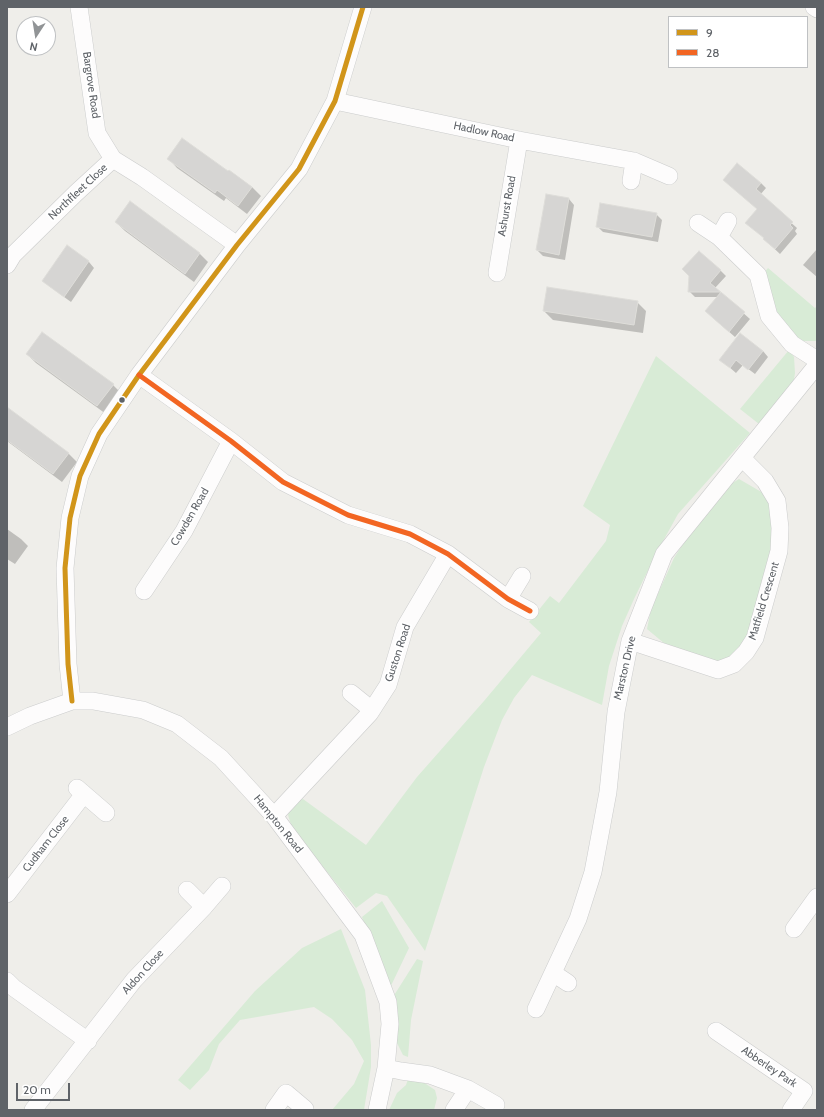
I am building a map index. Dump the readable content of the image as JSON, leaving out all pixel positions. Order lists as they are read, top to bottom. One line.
{"streets":{"street":["Bargrove Road","Hadlow Road","Northfleet Close","Ashurst Road","Cowden Road","Matfield Crescent","Guston Road","Marston Drive","Hampton Road","Cudham Close","Aldon Close","Abberley Park"]},"crossings":[["Bargrove Road","Northfleet Close"],["Hadlow Road","Ashurst Road"],["Matfield Crescent","Marston Drive"],["Guston Road","Hampton Road"]],"lines":["transit line 9","transit line 28"],"legend":["9","28"],"scale_bar":"20 m","north":"bottom"}
